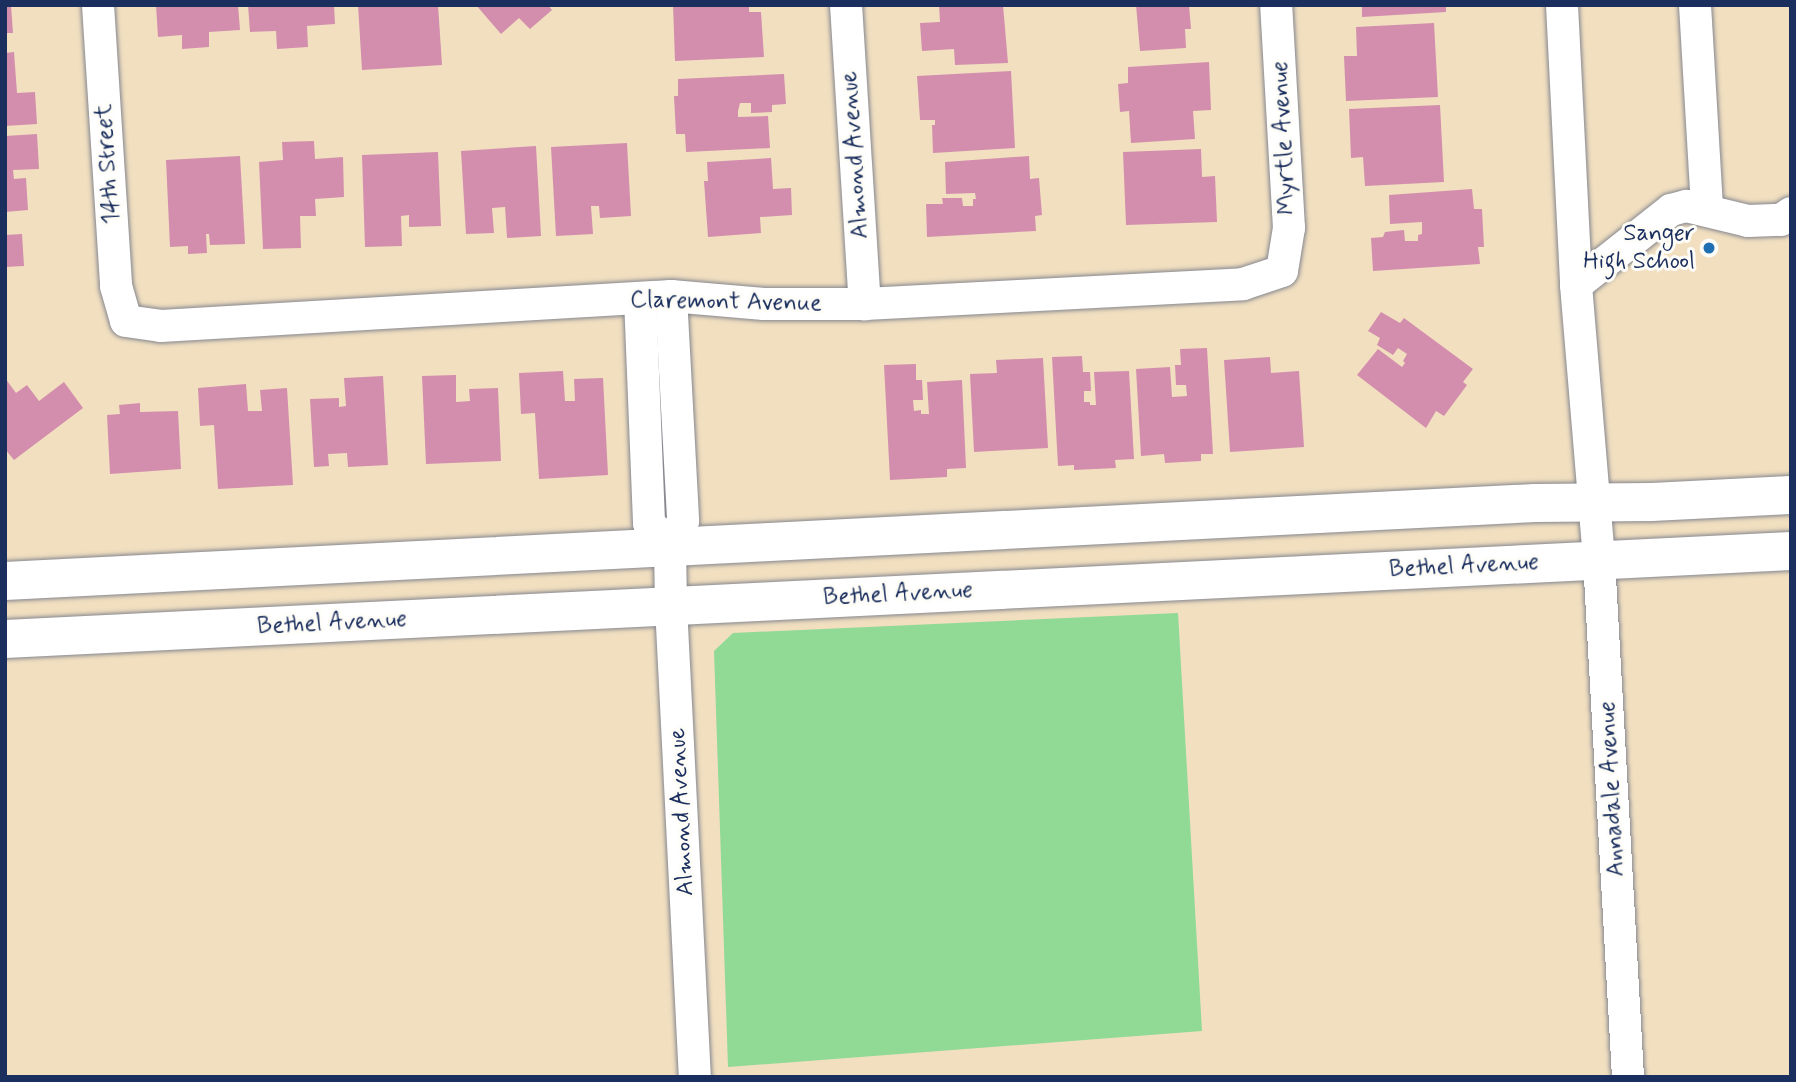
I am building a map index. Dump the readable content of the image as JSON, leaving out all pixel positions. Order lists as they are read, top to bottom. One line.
{"streets":{"main road":["Bethel Avenue"],"street":["Myrtle Avenue","Almond Avenue","14th Street","Claremont Avenue","Annadale Avenue"]},"crossings":[["Myrtle Avenue","Claremont Avenue"],["Almond Avenue","Claremont Avenue"],["Almond Avenue","Bethel Avenue"],["14th Street","Claremont Avenue"],["Bethel Avenue","Annadale Avenue"]],"places":["Sanger High School"]}
